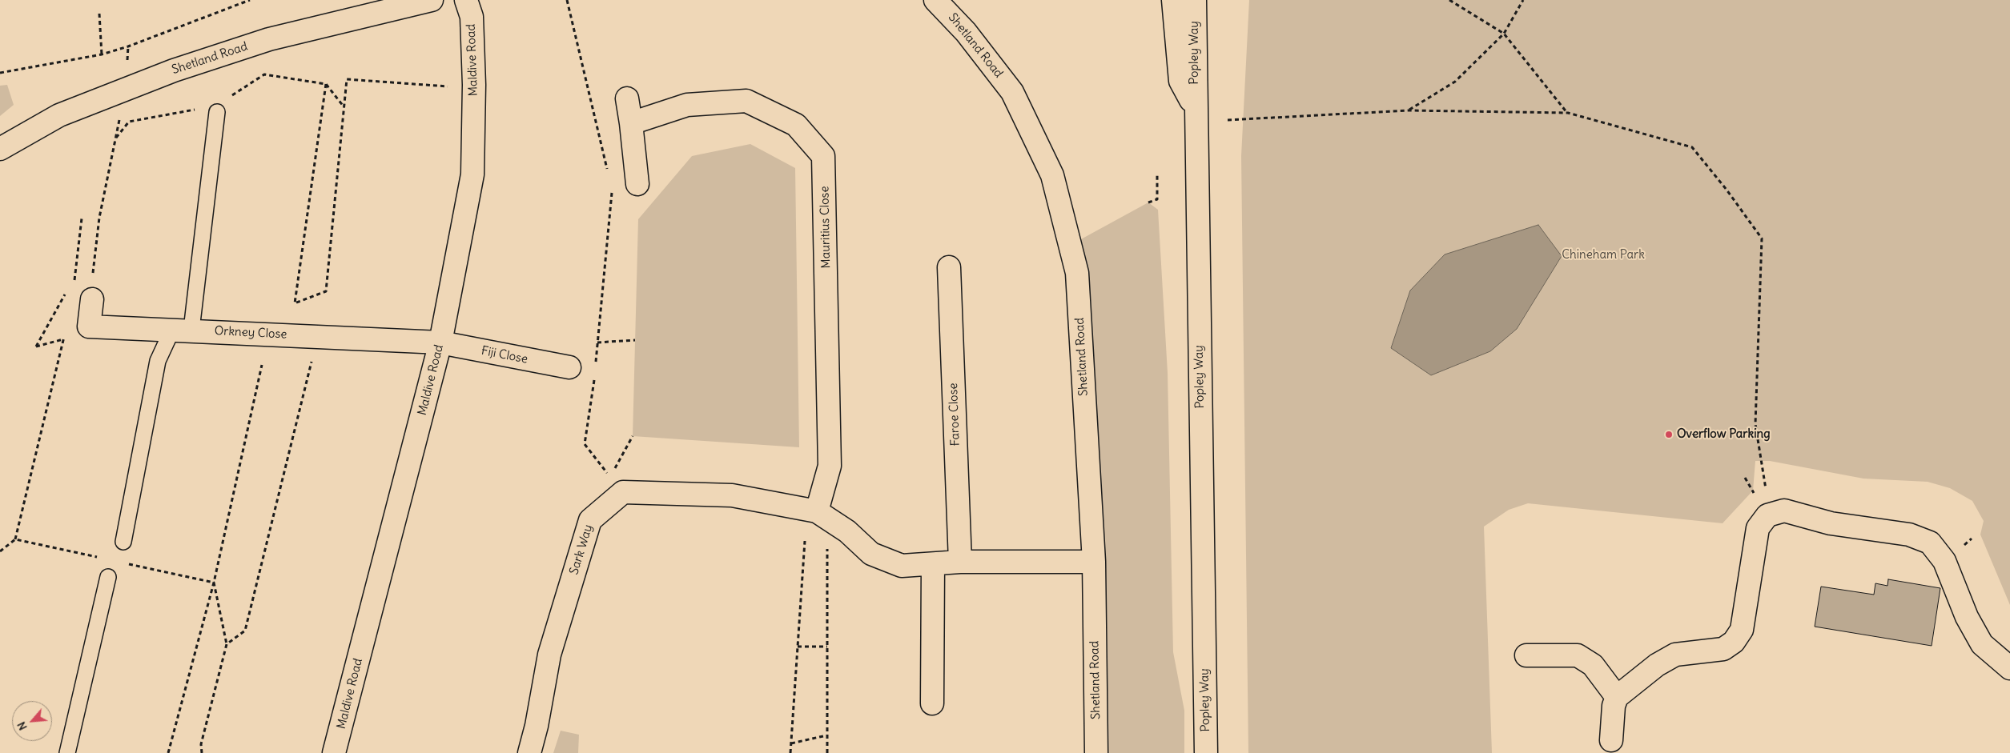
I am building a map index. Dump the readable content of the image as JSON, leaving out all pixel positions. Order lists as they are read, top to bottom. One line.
{"streets":{"street":["Shetland Road","Popley Way","Maldive Road","Mauritius Close","Orkney Close","Fiji Close","Faroe Close","Sark Way"]},"crossings":[["Maldive Road","Orkney Close"],["Maldive Road","Fiji Close"],["Mauritius Close","Sark Way"],["Orkney Close","Fiji Close"]],"parks":["Chineham Park"],"places":["Overflow Parking"],"north":"bottom left"}
